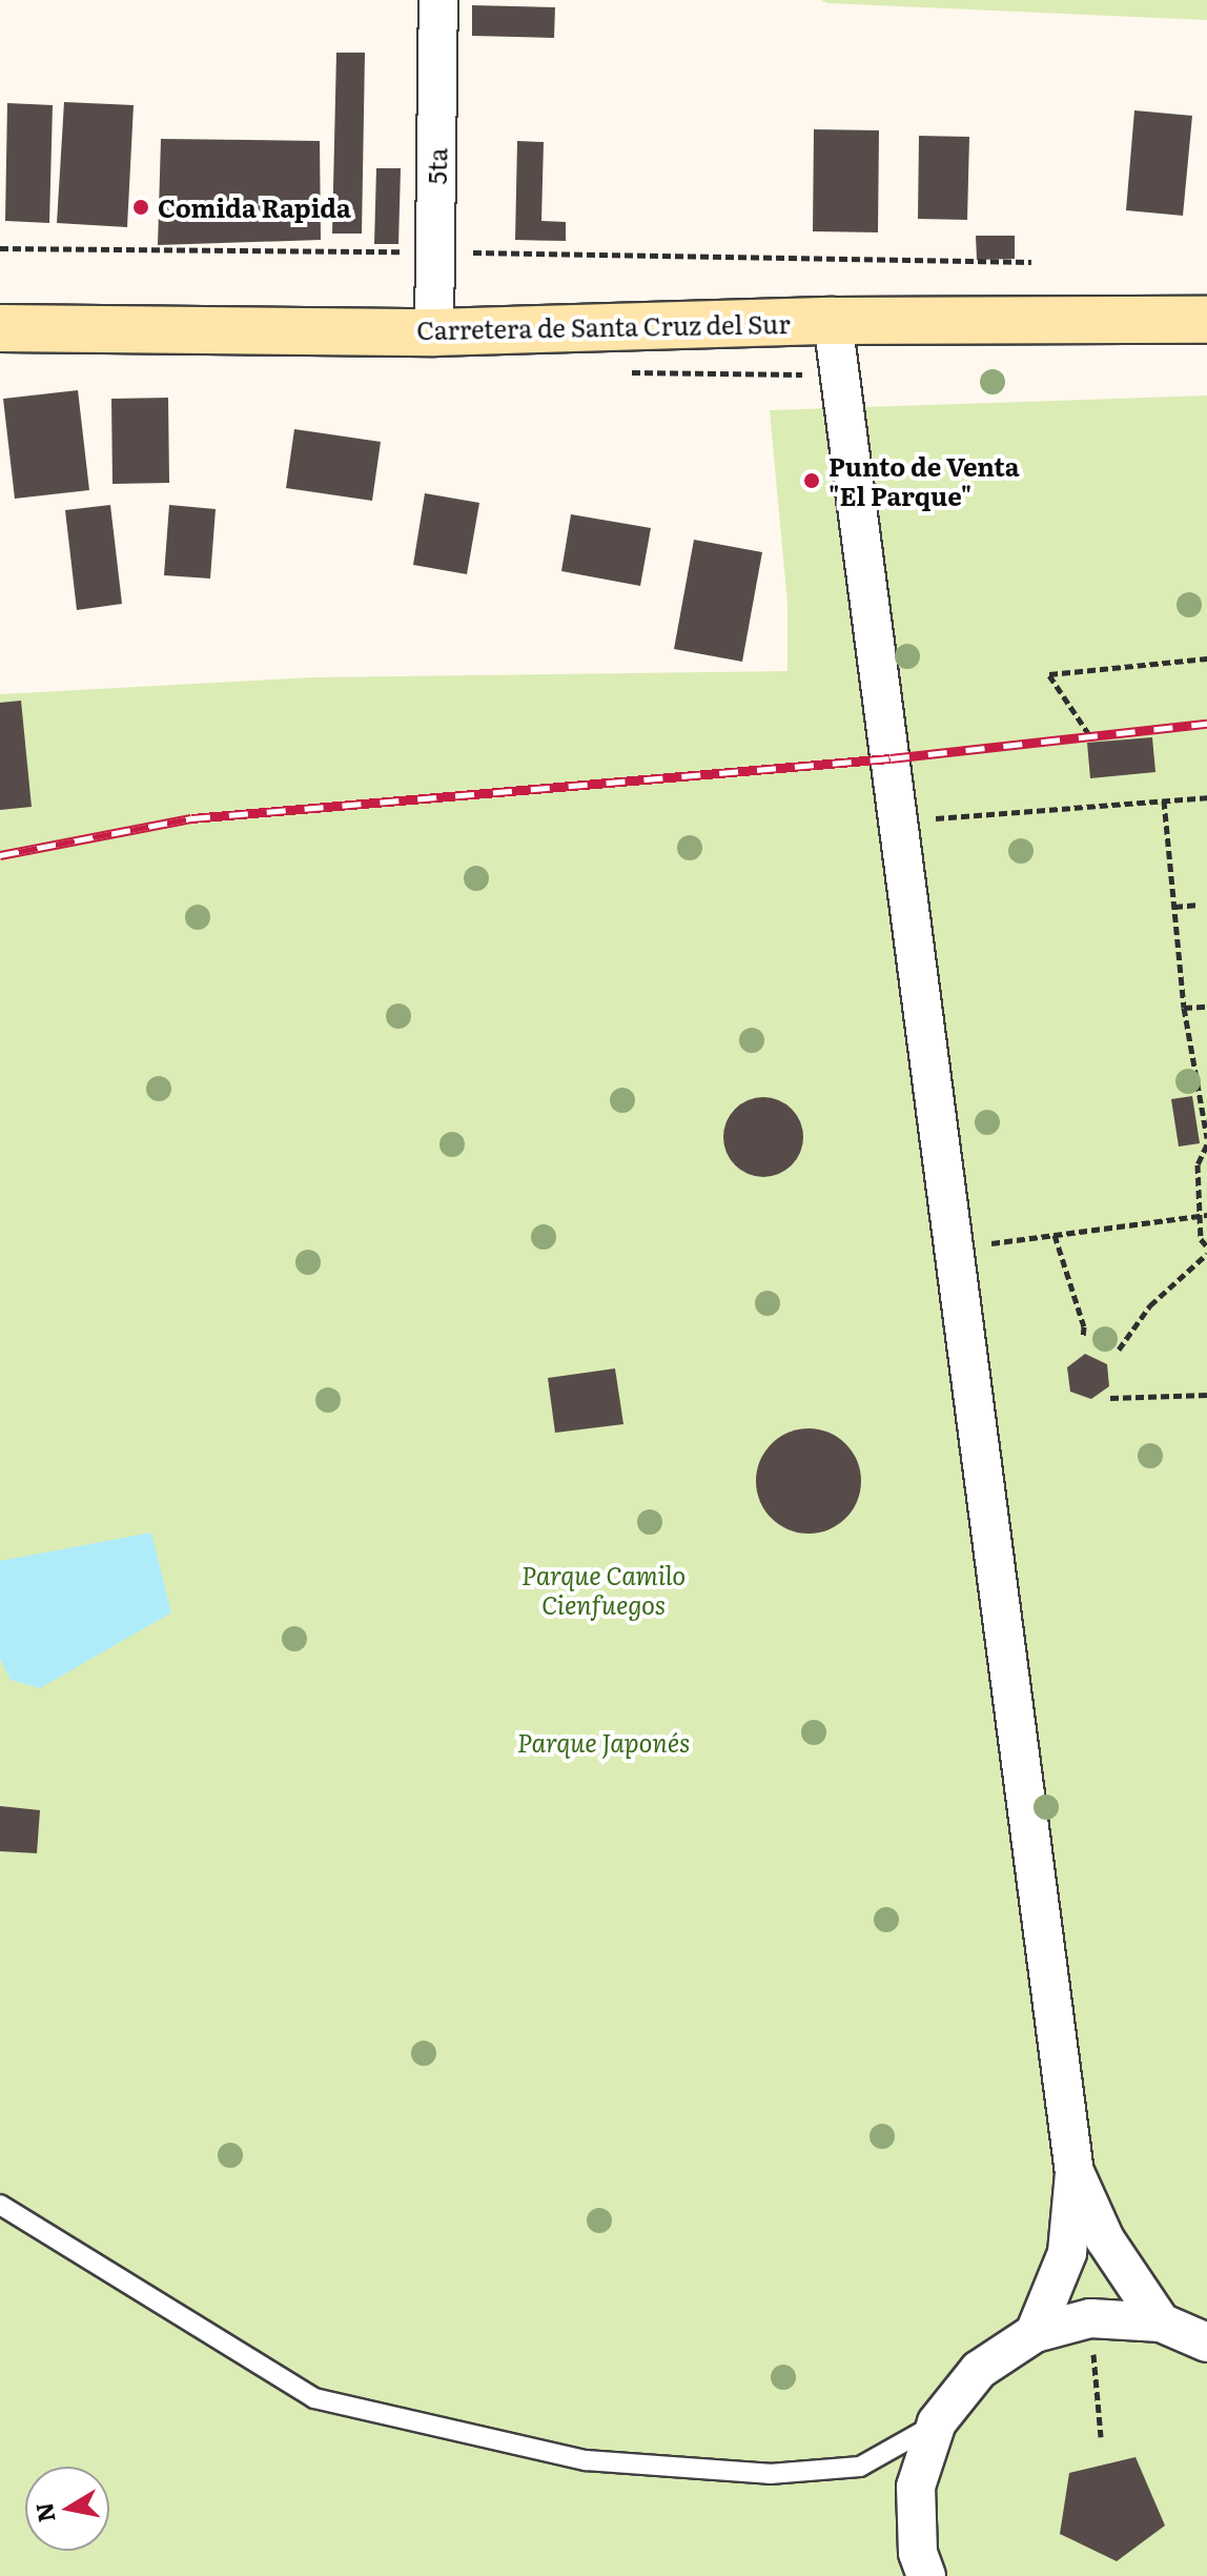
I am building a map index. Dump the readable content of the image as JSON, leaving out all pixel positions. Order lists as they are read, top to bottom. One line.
{"streets":{"main road":["Carretera de Santa Cruz del Sur"],"street":["5ta"]},"crossings":[["5ta","Carretera de Santa Cruz del Sur"]],"parks":["Parque Camilo Cienfuegos","Parque Japonés"],"places":["Comida Rapida","Punto de Venta \"El Parque\""],"north":"left"}
